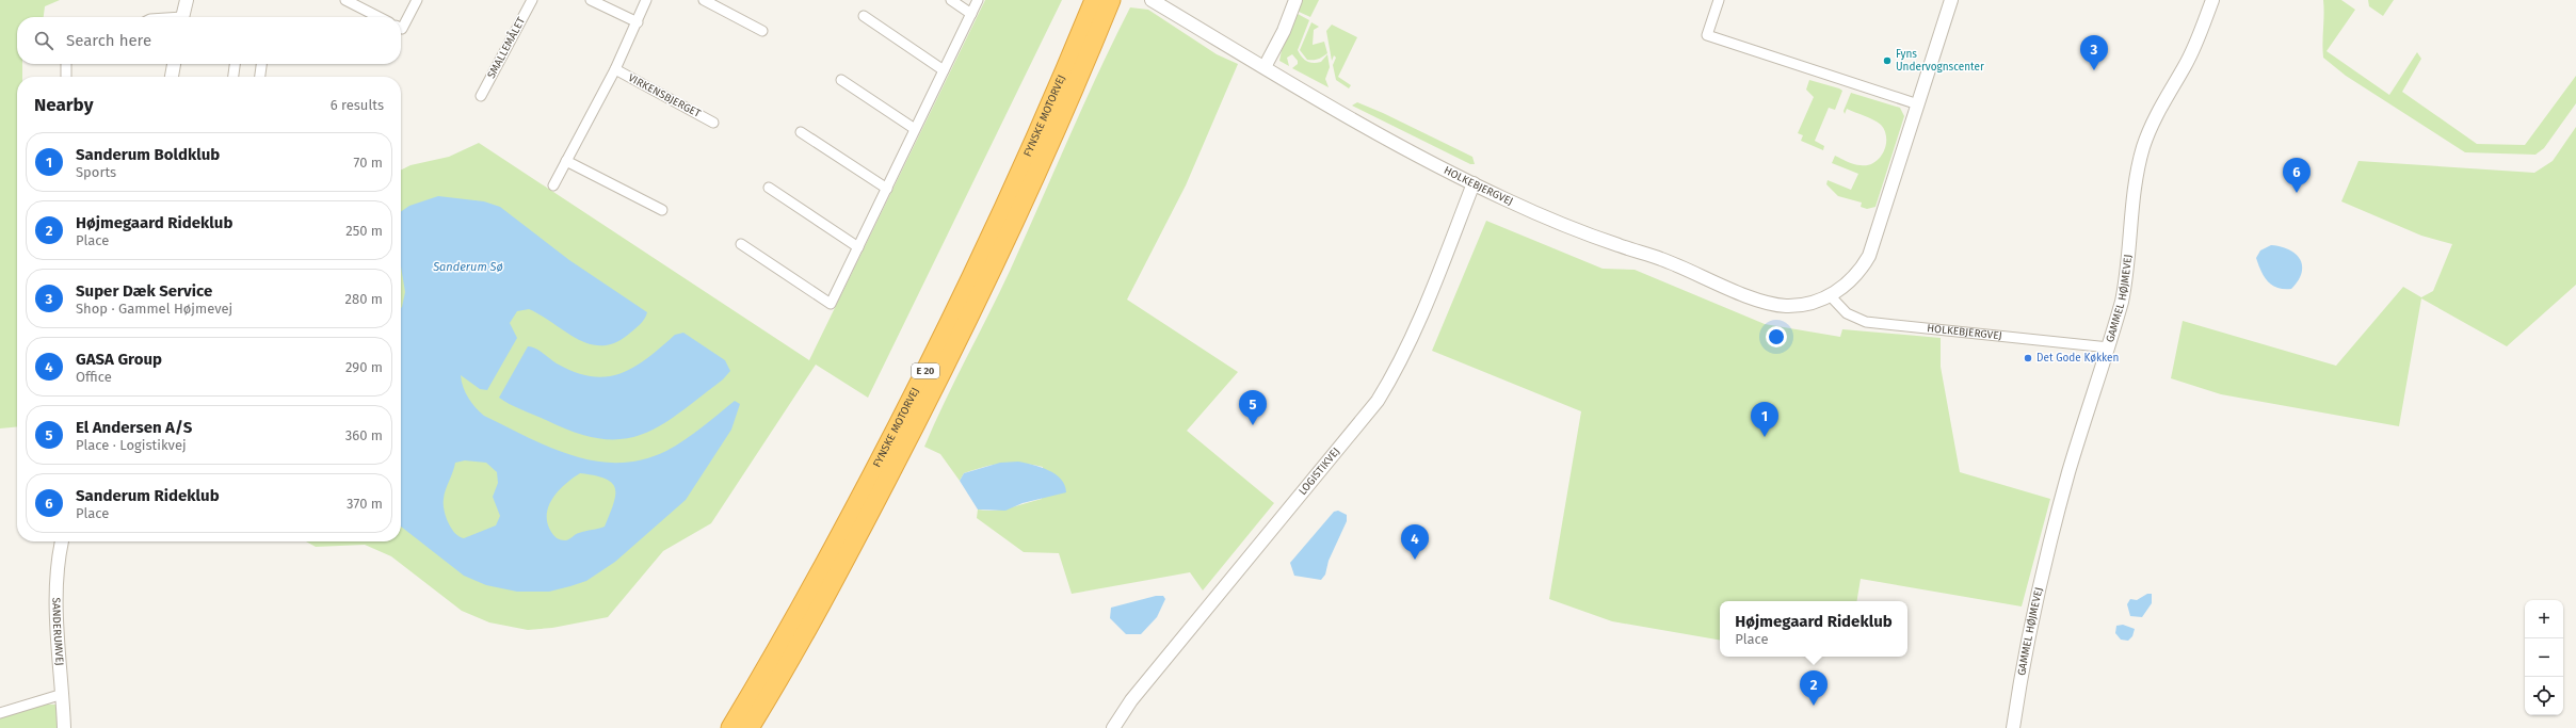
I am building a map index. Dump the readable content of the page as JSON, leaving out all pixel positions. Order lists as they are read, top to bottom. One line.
{"streets":{"highway":["FYNSKE MOTORVEJ","E 20"],"street":["SMALLEMÅLET","VIRKENSBJERGET","HOLKEBJERGVEJ","GAMMEL HØJMEVEJ","LOGISTIKVEJ","SANDERUMVEJ"]},"crossings":[["HOLKEBJERGVEJ","GAMMEL HØJMEVEJ"],["HOLKEBJERGVEJ","LOGISTIKVEJ"]],"water":["Sanderum Sø"],"places":["Fyns Undervognscenter","Det Gode Køkken"],"page":{"search":"Search here","pins":["3","6","5","1","4","2"],"heading":["Nearby","6 results"],"list":[{"mark":"1","name":"Sanderum Boldklub","note":"Sports","value":"70 m"},{"mark":"2","name":"Højmegaard Rideklub","note":"Place","value":"250 m"},{"mark":"3","name":"Super Dæk Service","note":"Shop · Gammel Højmevej","value":"280 m"},{"mark":"4","name":"GASA Group","note":"Office","value":"290 m"},{"mark":"5","name":"El Andersen A/S","note":"Place · Logistikvej","value":"360 m"},{"mark":"6","name":"Sanderum Rideklub","note":"Place","value":"370 m"}],"map_buttons":["+","−"],"popup":["Højmegaard Rideklub","Place"]}}
